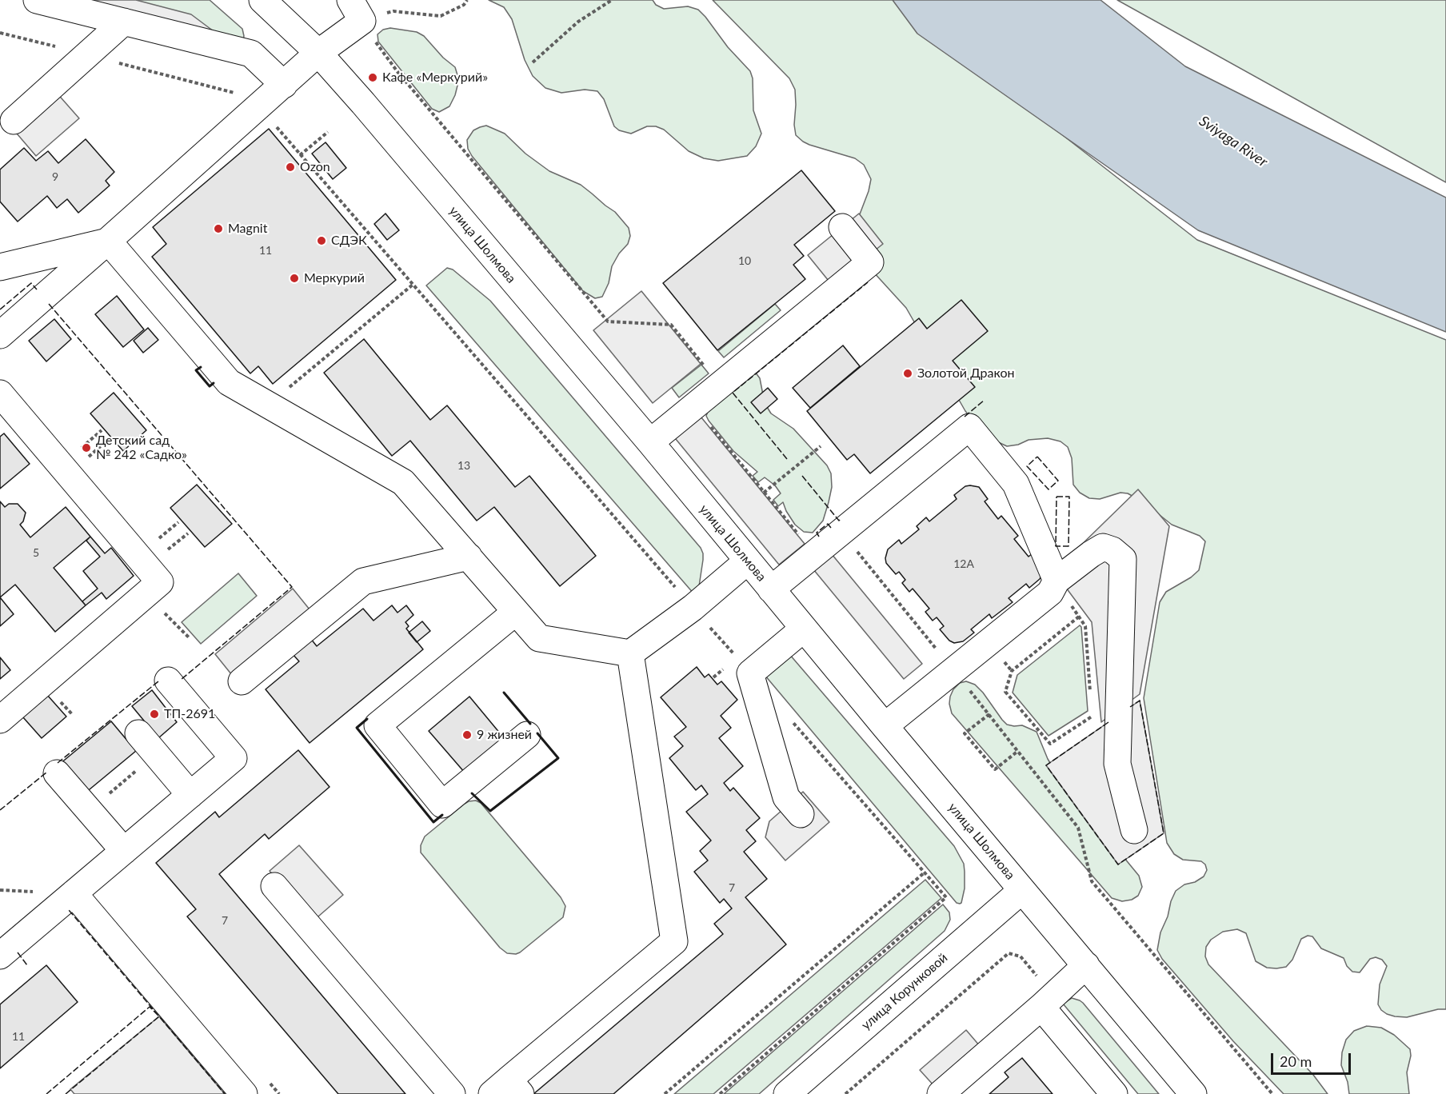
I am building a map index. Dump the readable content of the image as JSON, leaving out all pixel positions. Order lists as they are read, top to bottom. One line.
{"streets":{"street":["улица Шолмова","улица Корунковой"]},"crossings":[["улица Шолмова","улица Корунковой"]],"water":["Sviyaga River"],"places":["Кафе «Меркурий»","Ozon","Magnit","СДЭК","Меркурий","Золотой Дракон","Детский сад № 242 «Садко»","ТП-2691","9 жизней"],"house_numbers":["9","11","10","13","5","12А","7","7","11"],"scale_bar":"20 m"}
